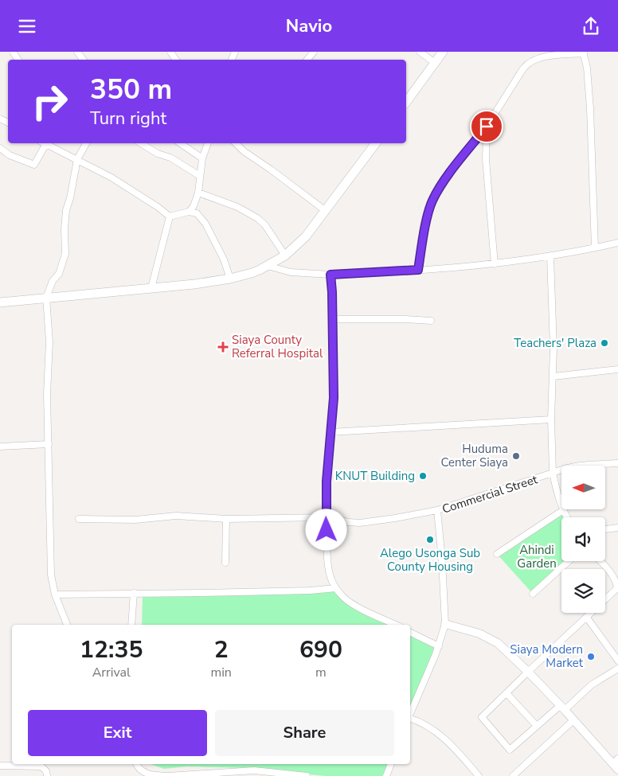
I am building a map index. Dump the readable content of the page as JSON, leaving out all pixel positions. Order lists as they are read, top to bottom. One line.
{"streets":{"street":["Commercial Street"]},"parks":["Ahindi Garden"],"places":{"other":["Teachers' Plaza","Huduma Center Siaya","KNUT Building","Alego Usonga Sub County Housing","Siaya Modern Market"],"health":["Siaya County Referral Hospital"]},"north":"left","page":{"header":"Navio","turn":["350 m","Turn right"],"eta":["12:35","Arrival","2","min","690","m"],"buttons":["Exit","Share"]}}
